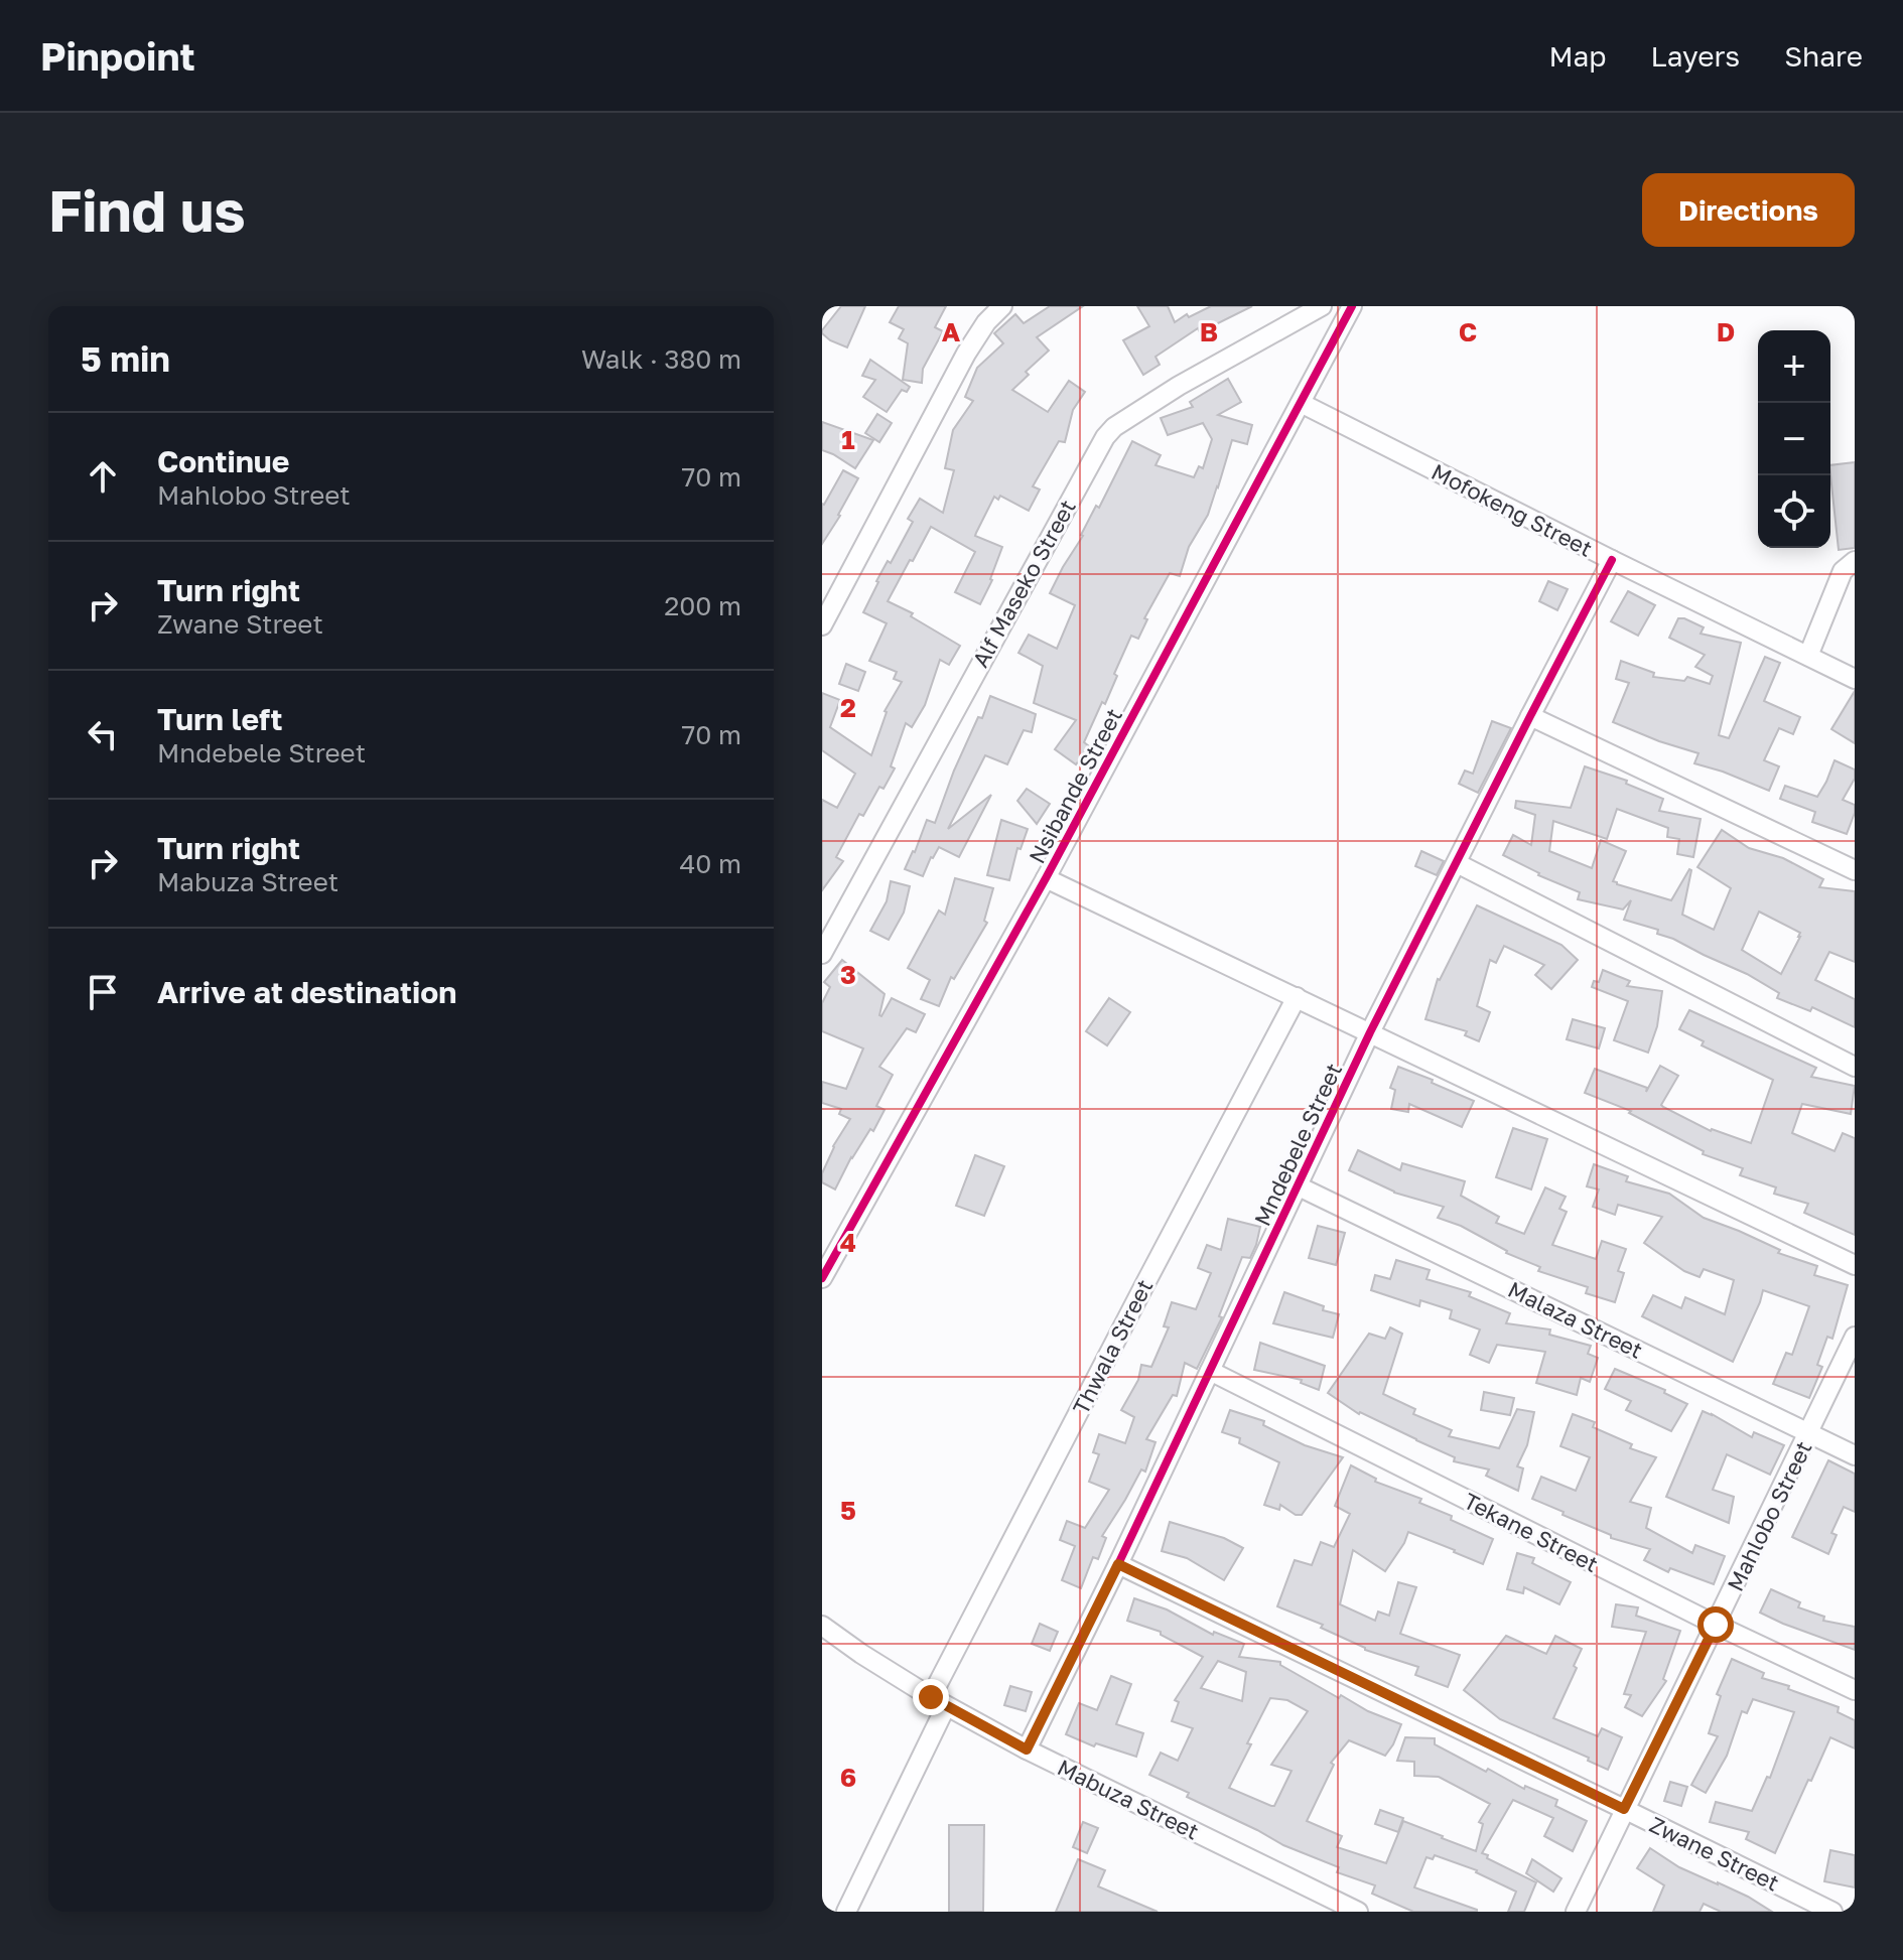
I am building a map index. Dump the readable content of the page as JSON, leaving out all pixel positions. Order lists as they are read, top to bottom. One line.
{"streets":{"street":["Mofokeng Street","Alf Maseko Street","Nsibande Street","Mndebele Street","Malaza Street","Thwala Street","Mahlobo Street","Tekane Street","Mabuza Street","Zwane Street"]},"crossings":[["Mofokeng Street","Nsibande Street"],["Mofokeng Street","Mndebele Street"],["Mndebele Street","Malaza Street"],["Mndebele Street","Tekane Street"],["Mndebele Street","Mabuza Street"],["Mndebele Street","Zwane Street"],["Malaza Street","Mahlobo Street"],["Thwala Street","Mabuza Street"],["Mahlobo Street","Tekane Street"],["Mahlobo Street","Zwane Street"]],"page":{"header":"Pinpoint","nav":["Map","Layers","Share"],"buttons":"Directions","title":"Find us","heading":["5 min","Walk · 380 m"],"map_buttons":["+","−"],"list":[["Continue","Mahlobo Street","70 m"],["Turn right","Zwane Street","200 m"],["Turn left","Mndebele Street","70 m"],["Turn right","Mabuza Street","40 m"],"Arrive at destination"]},"grid":{"columns":["A","B","C","D"],"rows":["1","2","3","4","5","6"]}}
